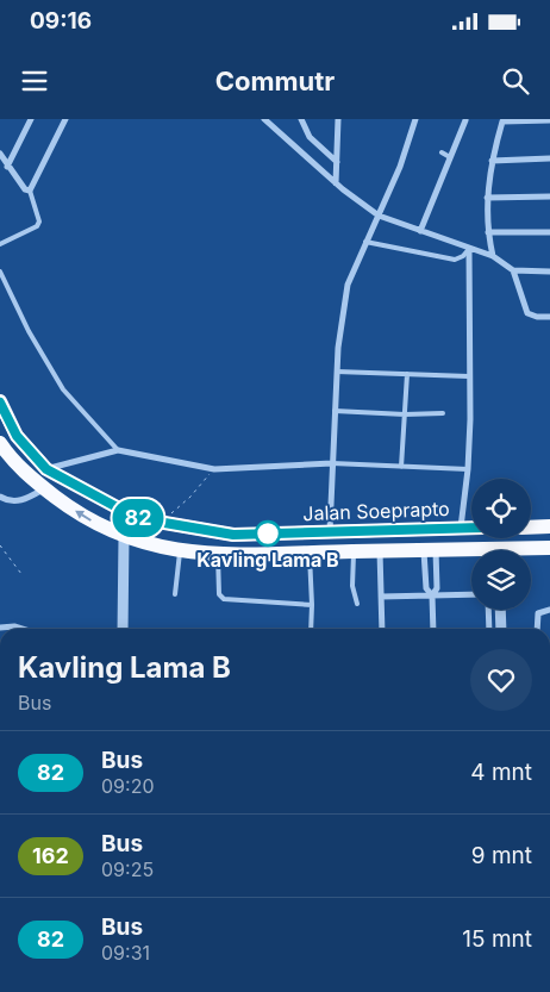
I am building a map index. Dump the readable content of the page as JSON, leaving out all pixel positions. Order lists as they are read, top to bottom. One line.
{"streets":{"highway":["Jalan Soeprapto"]},"places":["Kavling Lama B"],"lines":["bus line 82"],"page":{"status":"09:16","header":"Commutr","on_map":"82","heading":["Kavling Lama B","Bus"],"list":[{"mark":"82","name":"Bus","note":"09:20","value":"4 mnt"},{"mark":"162","name":"Bus","note":"09:25","value":"9 mnt"},{"mark":"82","name":"Bus","note":"09:31","value":"15 mnt"}]}}
